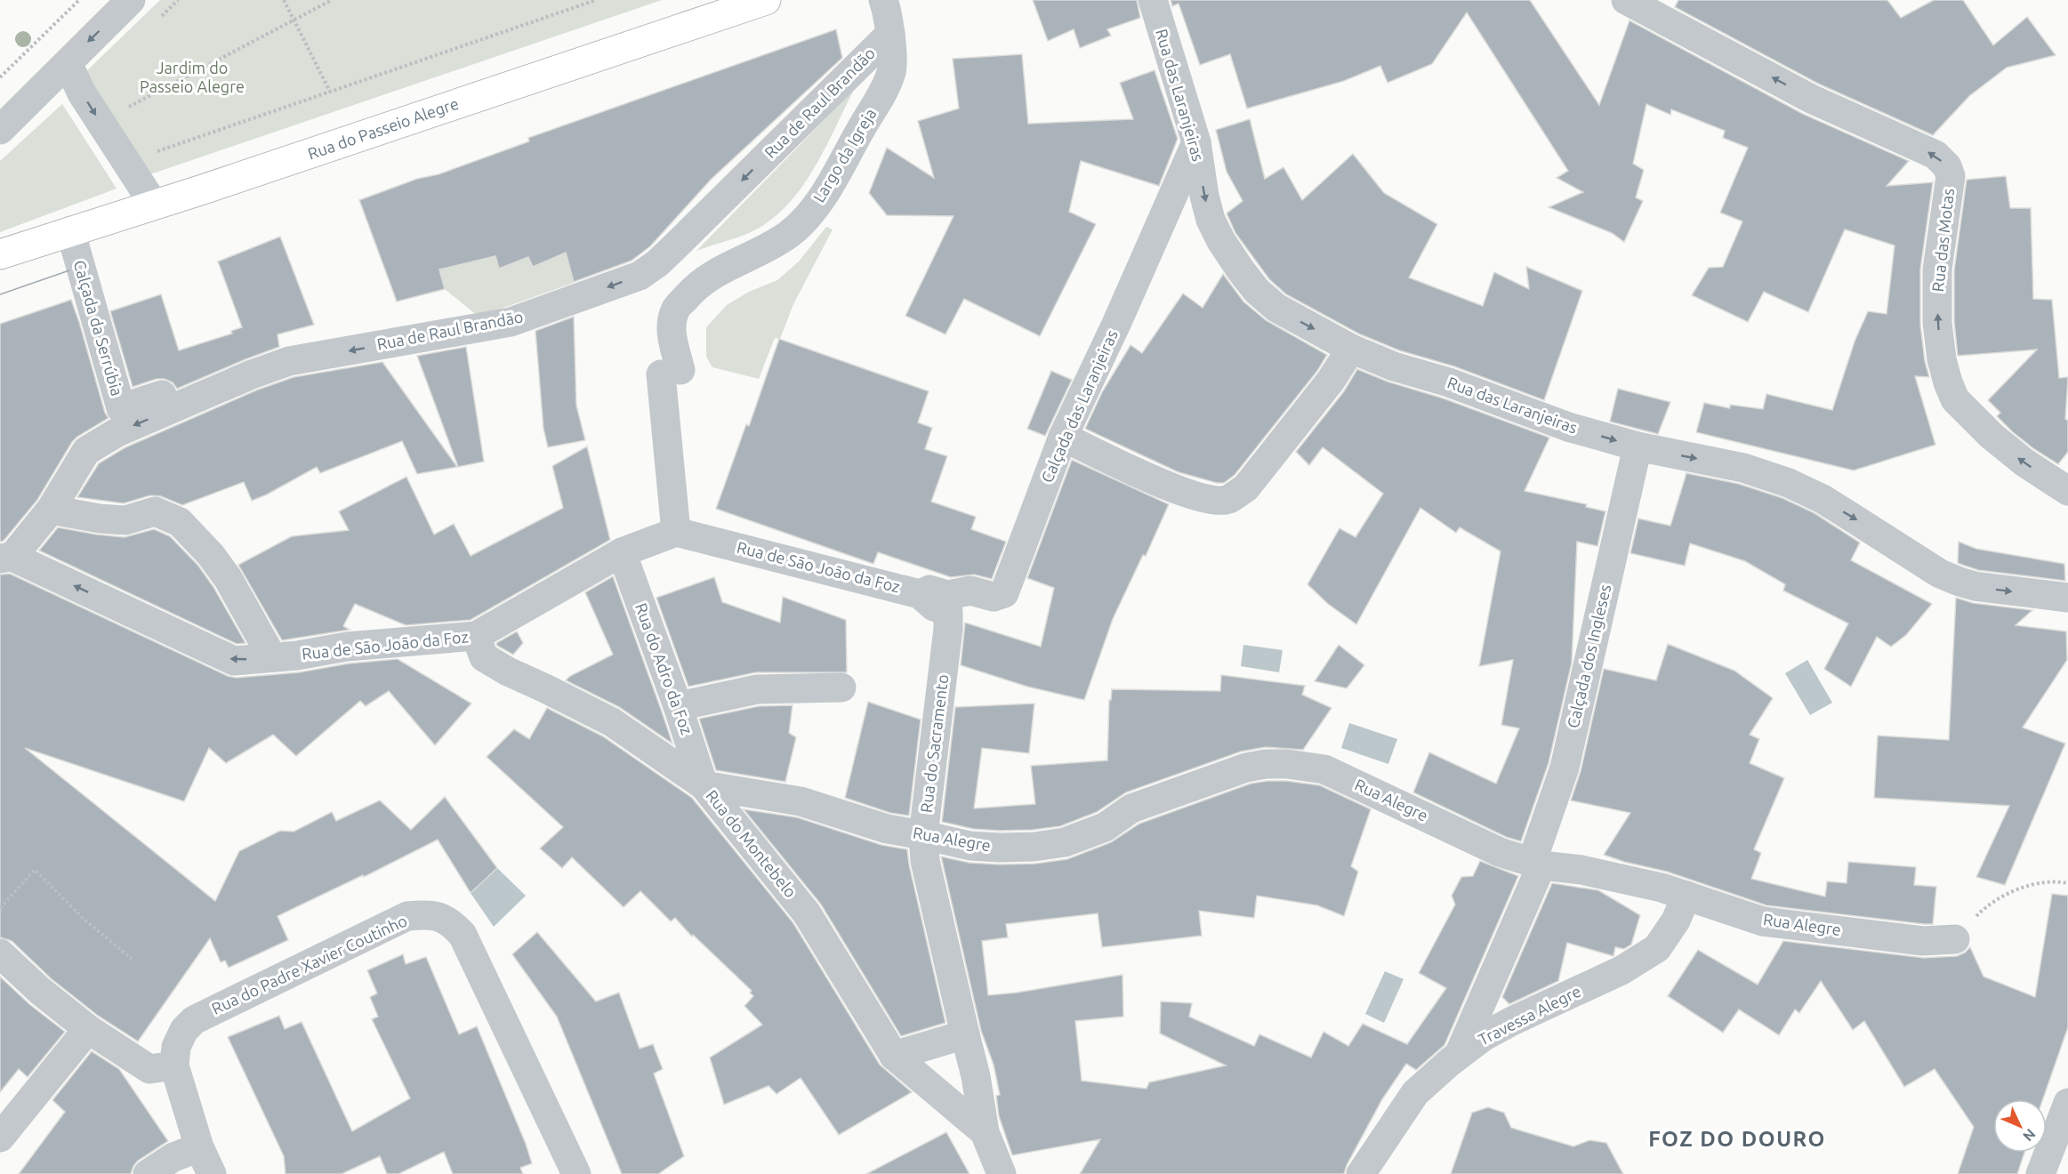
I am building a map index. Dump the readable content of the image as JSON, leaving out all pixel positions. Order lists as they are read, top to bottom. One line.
{"streets":{"main road":["Rua do Passeio Alegre"],"street":["Rua das Laranjeiras","Rua de Raul Brandão","Largo da Igreja","Rua das Motas","Calçada da Serrúbia","Calçada das Laranjeiras","Rua de São João da Foz","Calçada dos Ingleses","Rua do Adro da Foz","Rua do Sacramento","Rua Alegre","Rua do Montebelo","Rua do Padre Xavier Coutinho","Travessa Alegre"]},"crossings":[["Rua das Laranjeiras","Calçada das Laranjeiras"],["Rua das Laranjeiras","Calçada dos Ingleses"],["Rua de Raul Brandão","Largo da Igreja"],["Rua de Raul Brandão","Calçada da Serrúbia"],["Rua de Raul Brandão","Rua de São João da Foz"],["Rua do Passeio Alegre","Calçada da Serrúbia"],["Largo da Igreja","Rua de São João da Foz"],["Calçada das Laranjeiras","Rua de São João da Foz"],["Calçada das Laranjeiras","Rua do Sacramento"],["Rua de São João da Foz","Rua do Adro da Foz"],["Rua de São João da Foz","Rua do Sacramento"],["Rua de São João da Foz","Rua do Montebelo"],["Calçada dos Ingleses","Rua Alegre"],["Calçada dos Ingleses","Travessa Alegre"],["Rua do Adro da Foz","Rua Alegre"],["Rua do Adro da Foz","Rua do Montebelo"],["Rua do Sacramento","Rua Alegre"],["Rua do Sacramento","Rua do Montebelo"],["Rua Alegre","Rua do Montebelo"],["Rua Alegre","Travessa Alegre"]],"one_way":["Rua das Laranjeiras","Rua de Raul Brandão","Rua das Motas"],"districts":["FOZ DO DOURO"],"parks":["Jardim do Passeio Alegre"],"north":"bottom right"}
